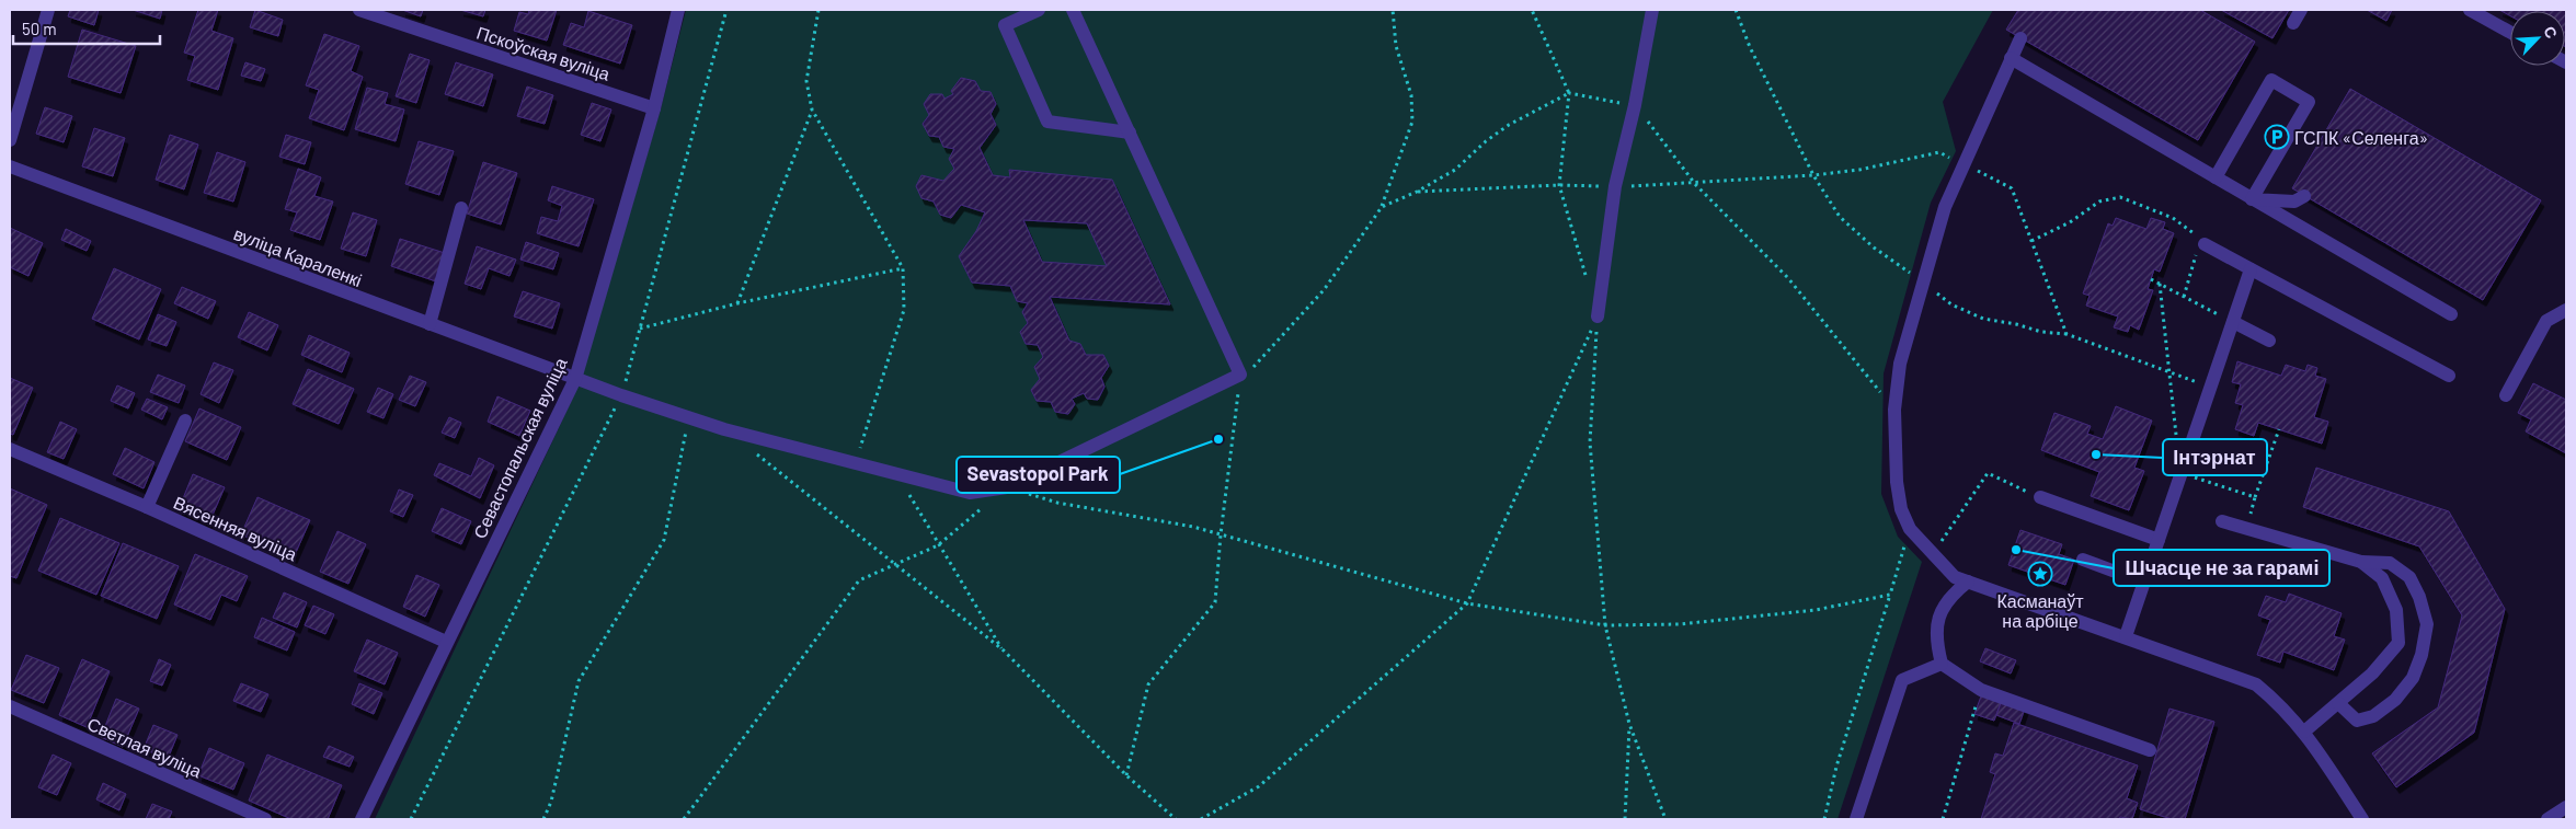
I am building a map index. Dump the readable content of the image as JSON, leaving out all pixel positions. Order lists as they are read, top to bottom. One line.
{"streets":{"street":["Пскоўская вуліца","вуліца Караленкі","Севастопальская вуліца","Вясенняя вуліца","Светлая вуліца"]},"crossings":[["Пскоўская вуліца","Севастопальская вуліца"],["вуліца Караленкі","Севастопальская вуліца"],["Севастопальская вуліца","Вясенняя вуліца"]],"places":{"parking":["ГСПК «Селенга»"],"other":["Sevastopol Park","Інтэрнат","Шчасце не за гарамі"],"place":["Касманаўт на арбіце"]},"scale_bar":"50 m","north":"top right"}
